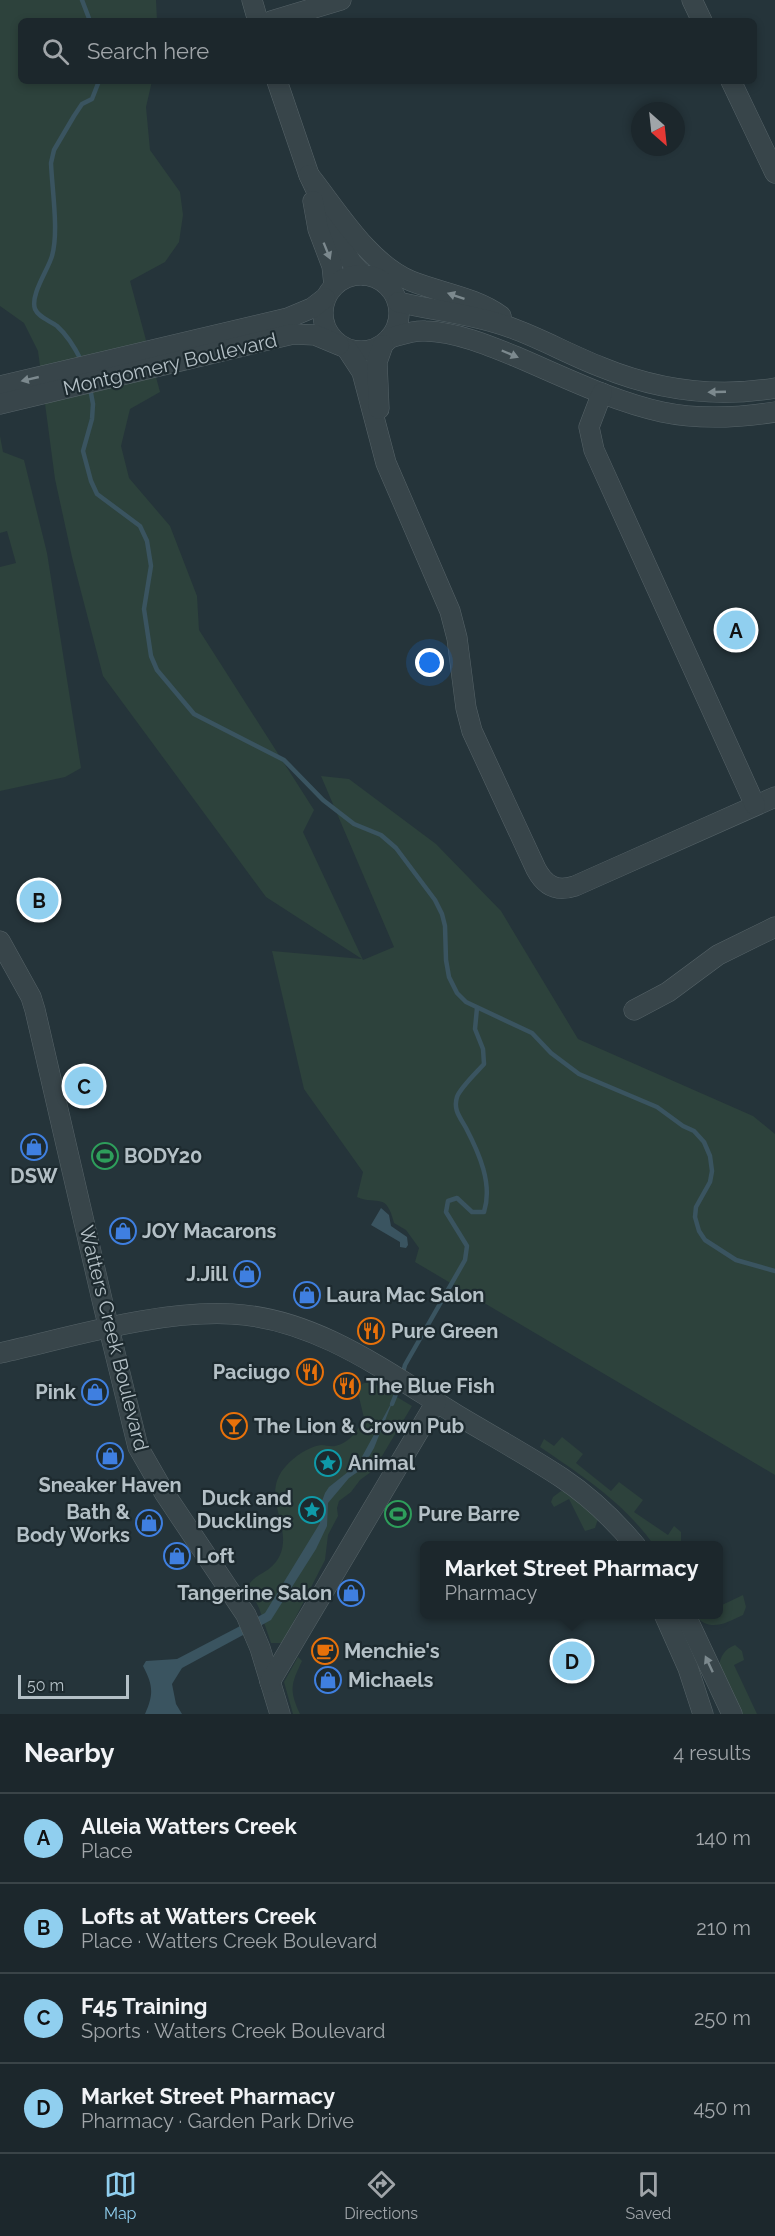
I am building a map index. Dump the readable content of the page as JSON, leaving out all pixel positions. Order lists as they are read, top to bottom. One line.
{"streets":{"street":["Montgomery Boulevard","Watters Creek Boulevard"]},"places":{"shop":["DSW","JOY Macarons","J.Jill","Laura Mac Salon","Pink","Sneaker Haven","Bath & Body Works","Loft","Tangerine Salon","Michaels"],"sports":["BODY20","Pure Barre"],"restaurant":["Pure Green","Paciugo","The Blue Fish"],"bar":["The Lion & Crown Pub"],"place":["Animal","Duck and Ducklings"],"cafe":["Menchie's"]},"scale_bar":"50 m","north":"bottom right","page":{"search":"Search here","pins":["A","B","C","D"],"popup":["Market Street Pharmacy","Pharmacy"],"scale":"50 m","heading":["Nearby","4 results"],"list":[{"mark":"A","name":"Alleia Watters Creek","note":"Place","value":"140 m"},{"mark":"B","name":"Lofts at Watters Creek","note":"Place · Watters Creek Boulevard","value":"210 m"},{"mark":"C","name":"F45 Training","note":"Sports · Watters Creek Boulevard","value":"250 m"},{"mark":"D","name":"Market Street Pharmacy","note":"Pharmacy · Garden Park Drive","value":"450 m"}],"nav":["Map","Directions","Saved"]}}
